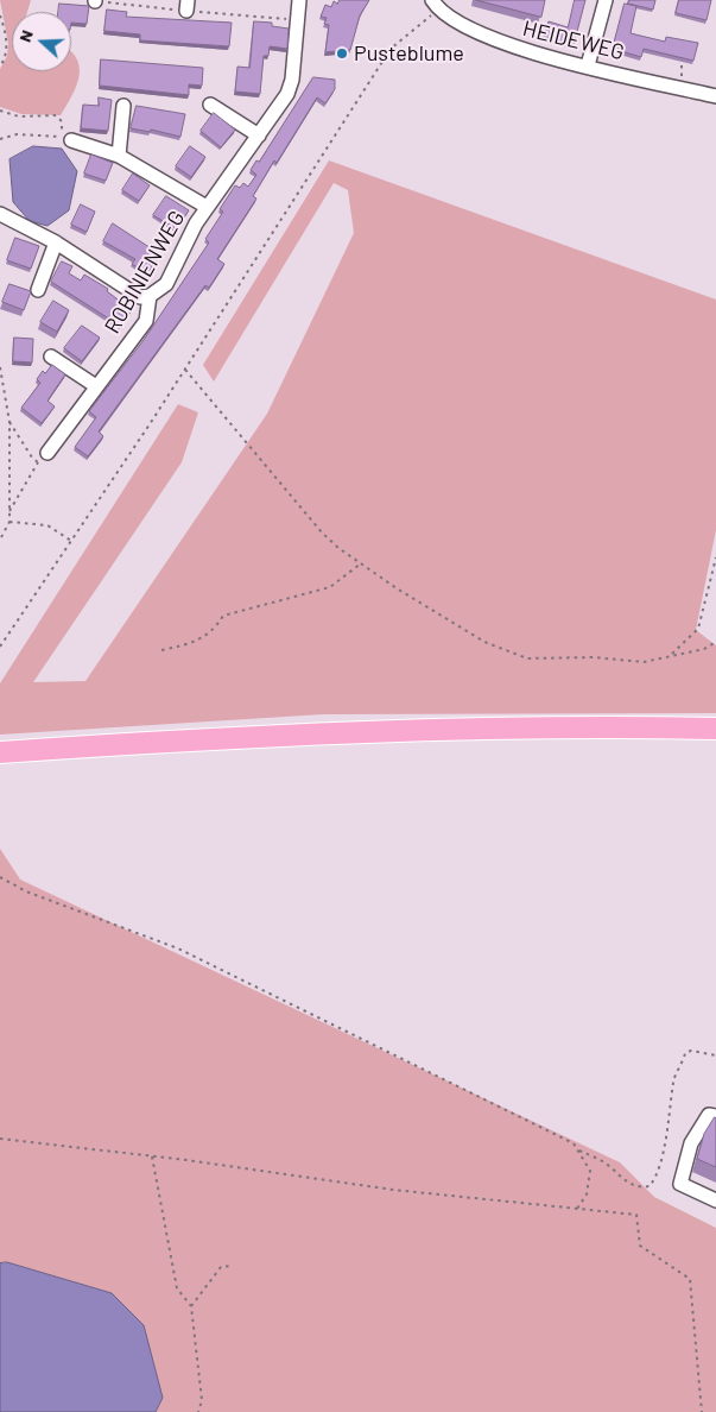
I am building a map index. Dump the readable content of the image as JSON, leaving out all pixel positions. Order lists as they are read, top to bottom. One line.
{"streets":{"street":["HEIDEWEG","ROBINIENWEG"]},"places":["Pusteblume"],"north":"left"}
